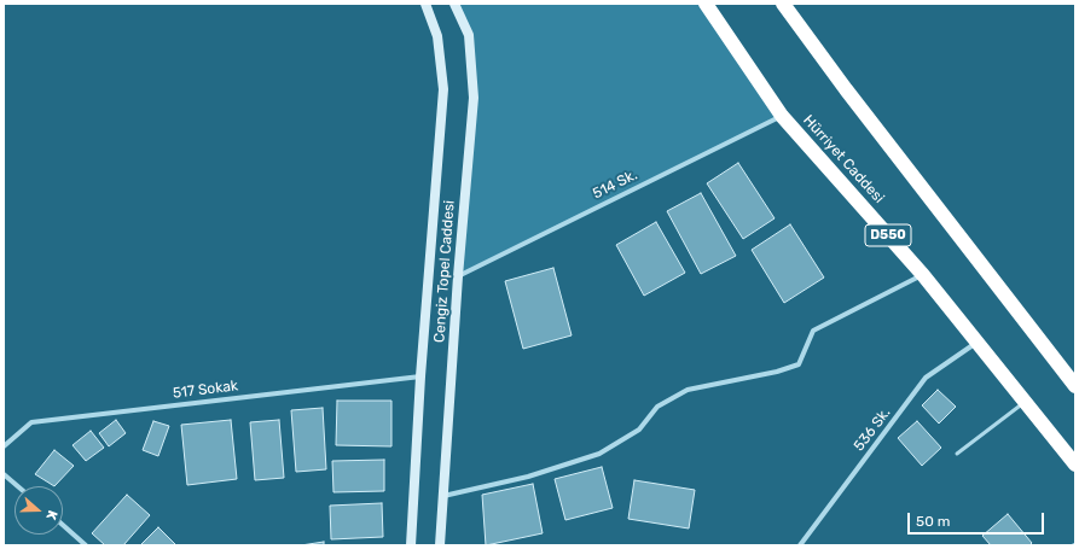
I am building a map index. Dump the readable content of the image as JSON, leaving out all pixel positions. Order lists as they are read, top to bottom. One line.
{"streets":{"highway":["Hürriyet Caddesi","D550"],"street":["514 Sk.","Cengiz Topel Caddesi","517 Sokak","536 Sk."]},"crossings":[["Hürriyet Caddesi","514 Sk."],["Hürriyet Caddesi","536 Sk."],["514 Sk.","Cengiz Topel Caddesi"],["Cengiz Topel Caddesi","517 Sokak"]],"scale_bar":"50 m","north":"right"}
